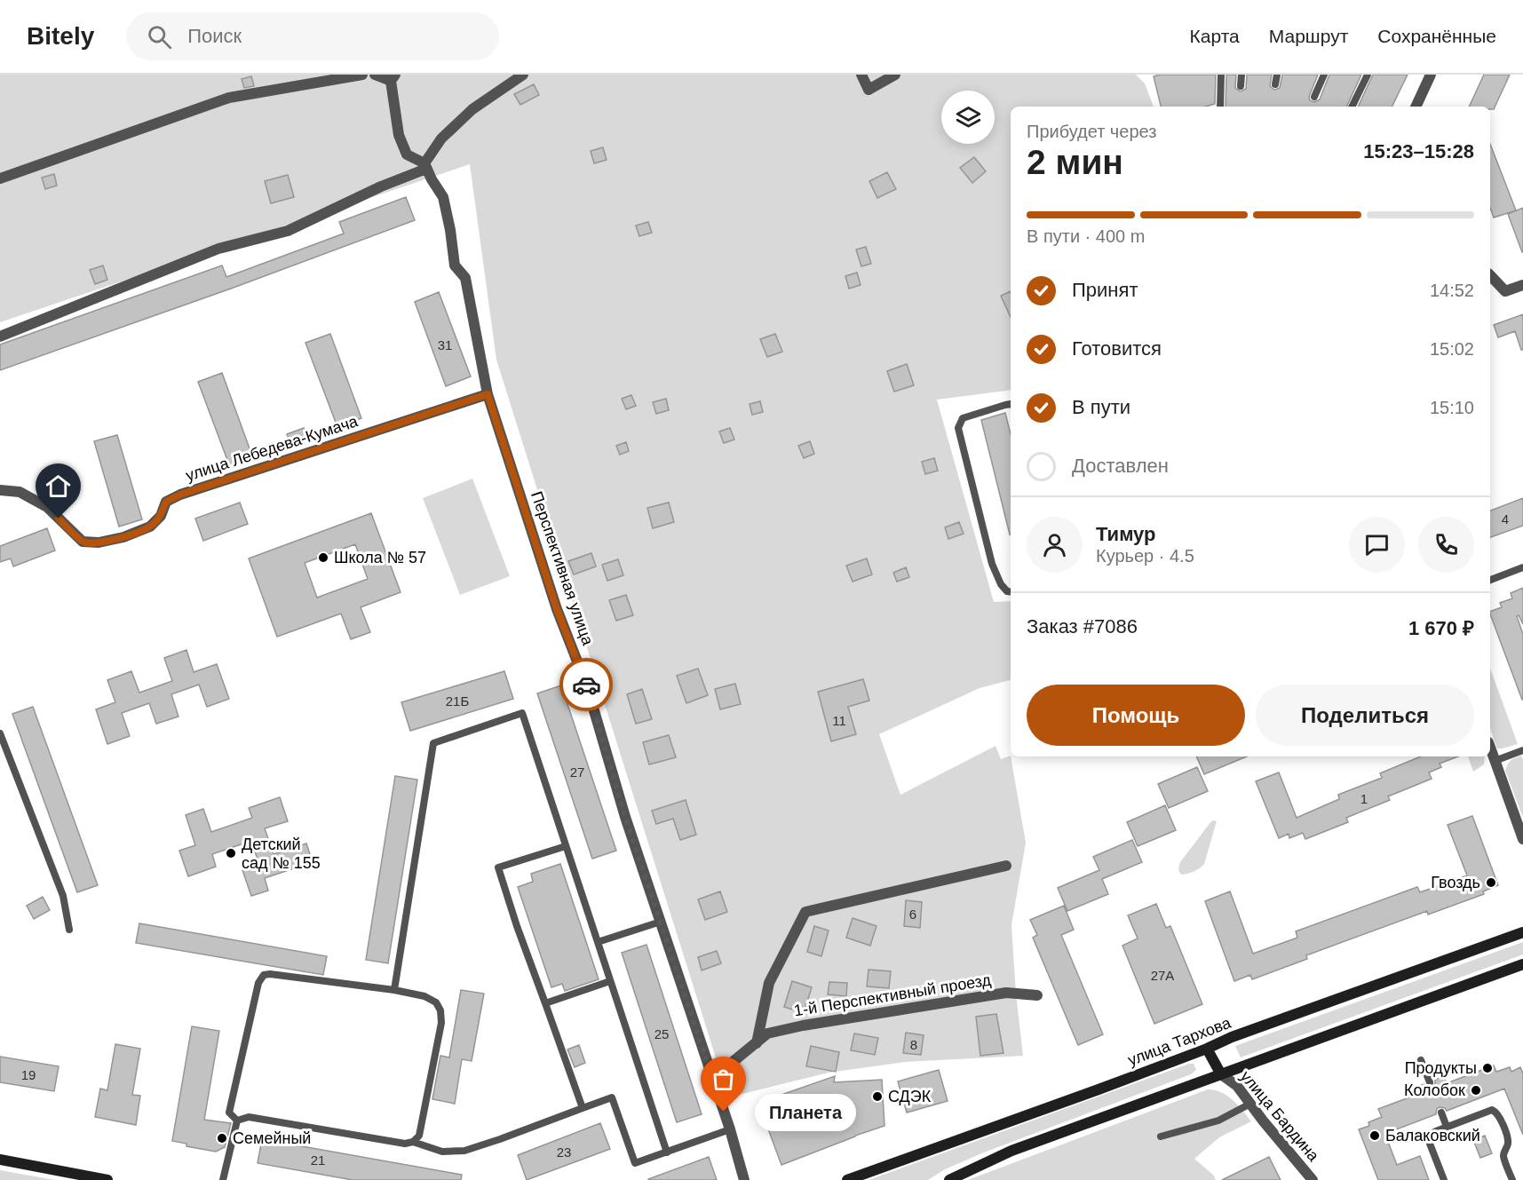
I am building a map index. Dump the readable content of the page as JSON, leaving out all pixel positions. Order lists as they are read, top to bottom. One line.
{"streets":{"main road":["улица Тархова"],"street":["улица Лебедева-Кумача","Перспективная улица","1-й Перспективный проезд","улица Бардина"]},"crossings":[["улица Лебедева-Кумача","Перспективная улица"],["Перспективная улица","1-й Перспективный проезд"]],"places":["Школа № 57","Детский сад № 155","Гвоздь","Продукты","Колобок","СДЭК","Планета","Балаковский","Семейный"],"house_numbers":["31","4","21Б","11","27","1","6","27А","25","8","19","23","21"],"page":{"header":"Bitely","search":"Поиск","nav":["Карта","Маршрут","Сохранённые"],"heading":["2 мин","Прибудет через","15:23–15:28"],"panel":["Тимур","Курьер · 4.5","Заказ #7086","1 670 ₽"],"bar":"В пути · 400 m","list":[["Принят","14:52"],["Готовится","15:02"],["В пути","15:10"],"Доставлен"],"buttons":["Помощь","Поделиться"],"bubble":"Планета"}}
